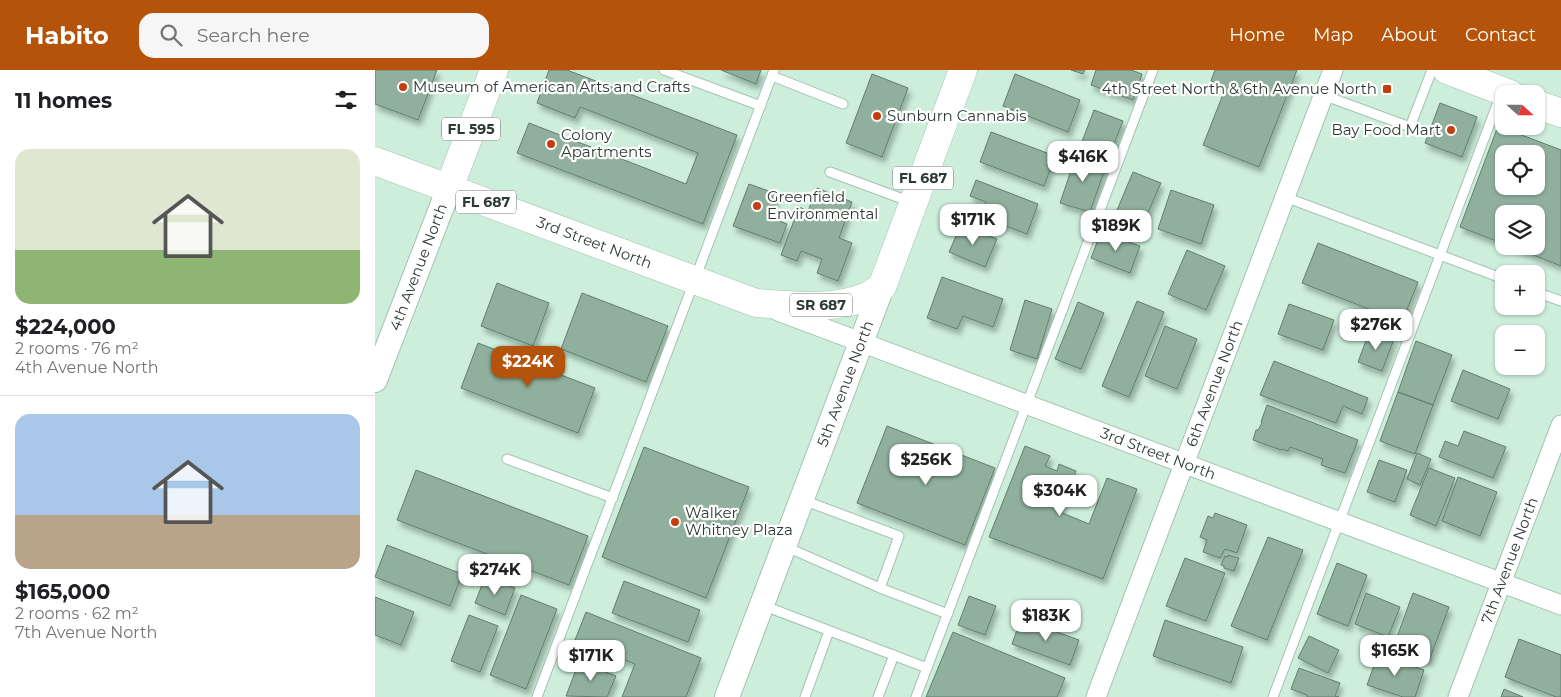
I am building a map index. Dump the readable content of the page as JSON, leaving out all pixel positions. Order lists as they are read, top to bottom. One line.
{"streets":{"main road":["FL 595","FL 687","3rd Street North","4th Avenue North","SR 687","5th Avenue North"],"street":["6th Avenue North","7th Avenue North"]},"crossings":[["3rd Street North","4th Avenue North"],["3rd Street North","5th Avenue North"],["3rd Street North","6th Avenue North"],["3rd Street North","7th Avenue North"]],"places":{"other":["Museum of American Arts and Crafts","Sunburn Cannabis","Bay Food Mart","Colony Apartments","Greenfield Environmental","Walker Whitney Plaza"],"transit":["4th Street North & 6th Avenue North"]},"north":"right","page":{"header":"Habito","search":"Search here","nav":["Home","Map","About","Contact"],"heading":"11 homes","map_buttons":["+","−"],"list":[{"name":"$224,000","note":"2 rooms · 76 m² · 4th Avenue North"},{"name":"$165,000","note":"2 rooms · 62 m² · 7th Avenue North"}],"price":["$416K","$171K","$189K","$276K","$224K","$256K","$304K","$274K","$183K","$165K","$171K"]}}
